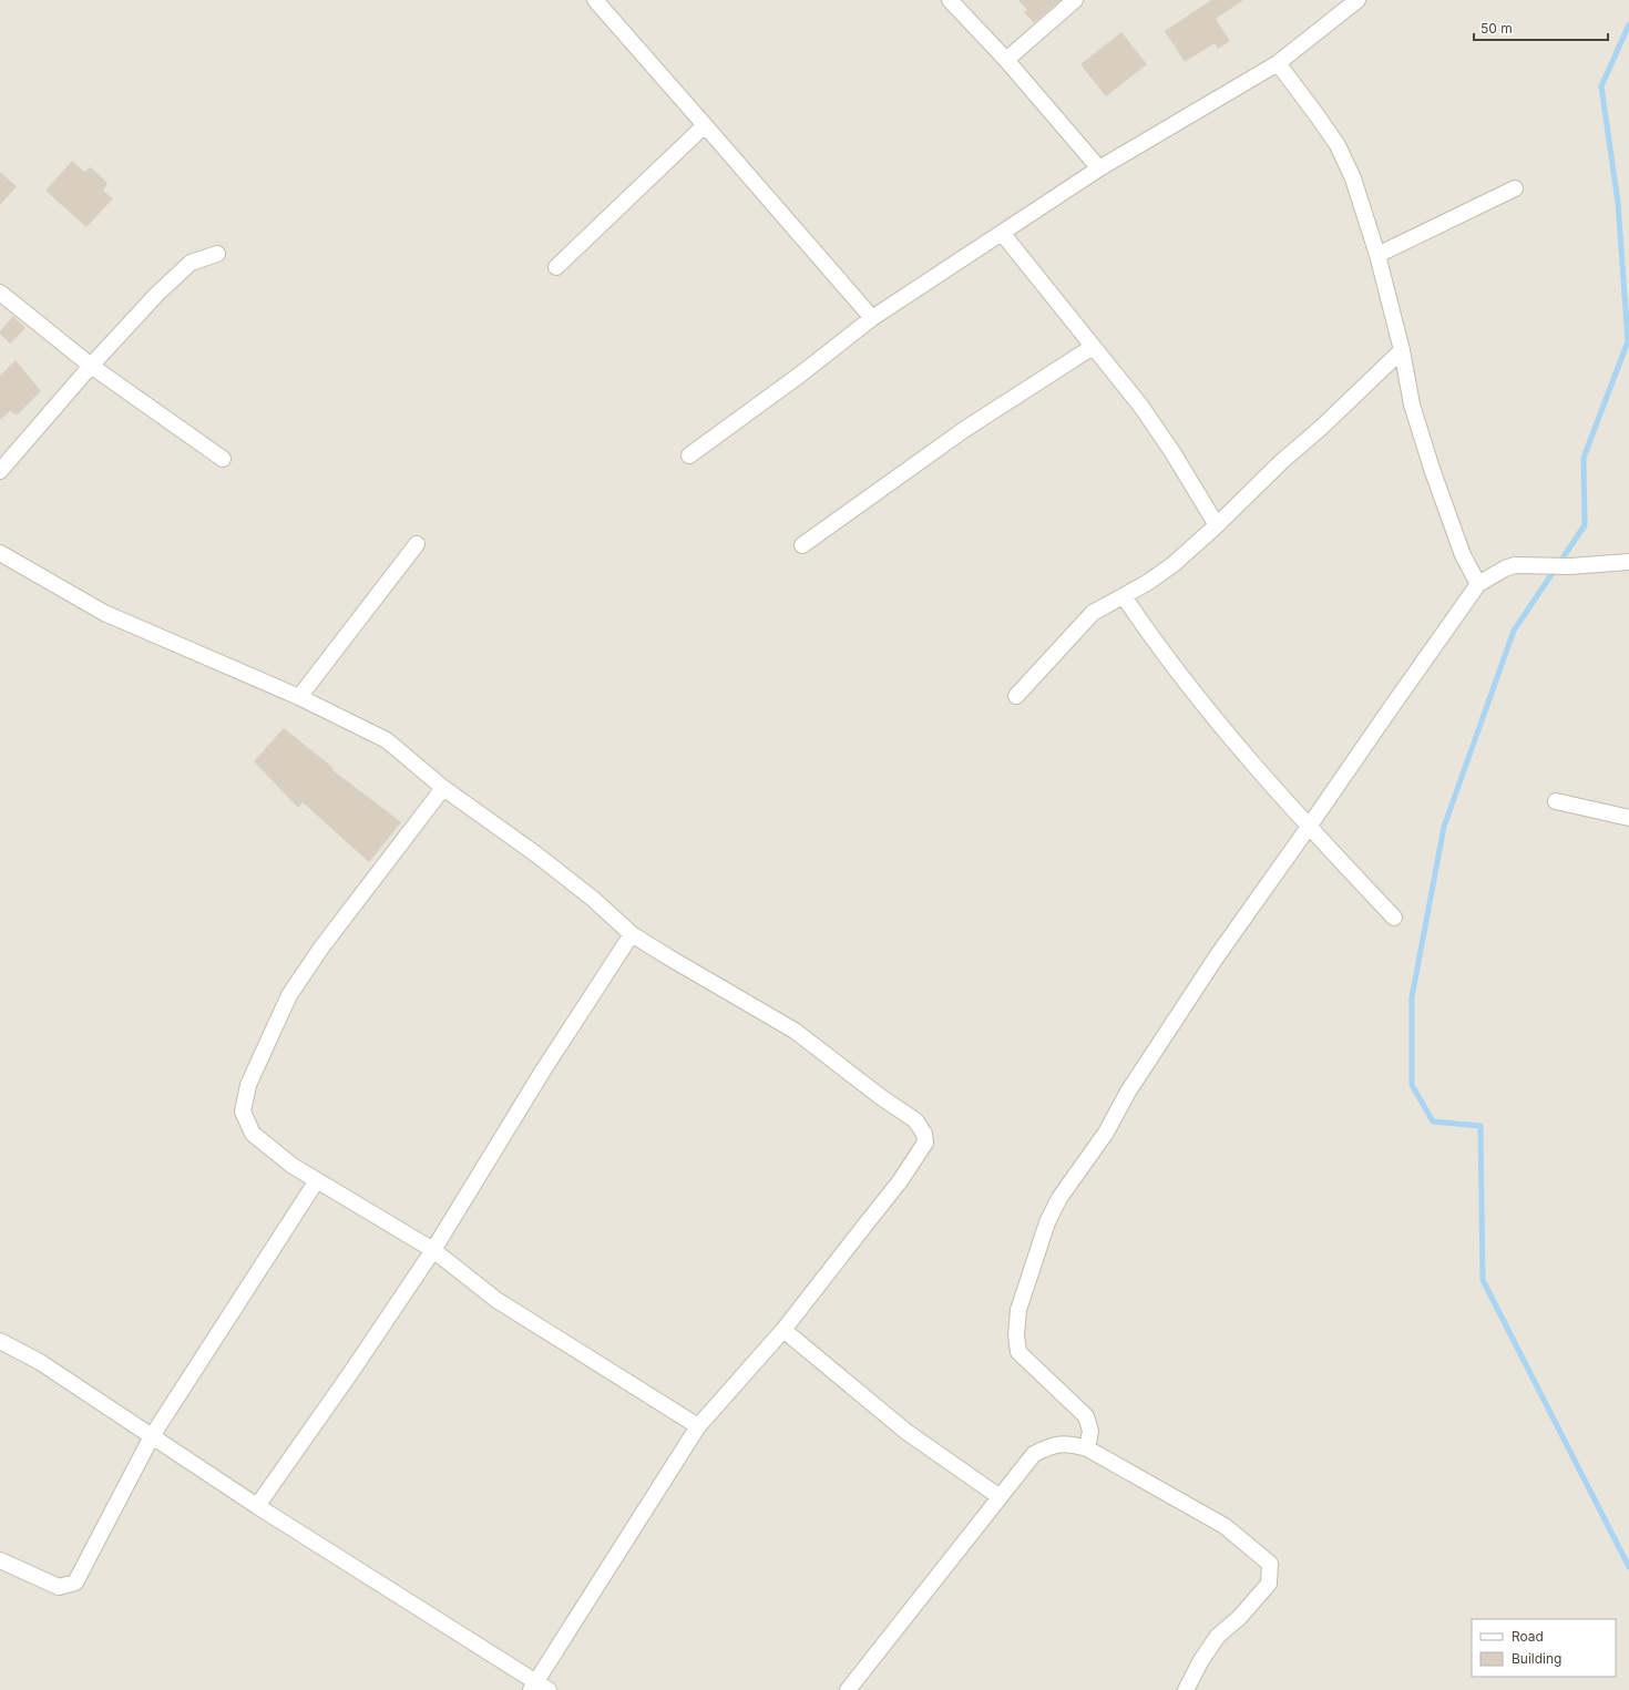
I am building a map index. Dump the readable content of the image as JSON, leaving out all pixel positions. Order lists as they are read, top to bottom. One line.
{"legend":["Road","Building"],"scale_bar":"50 m"}
